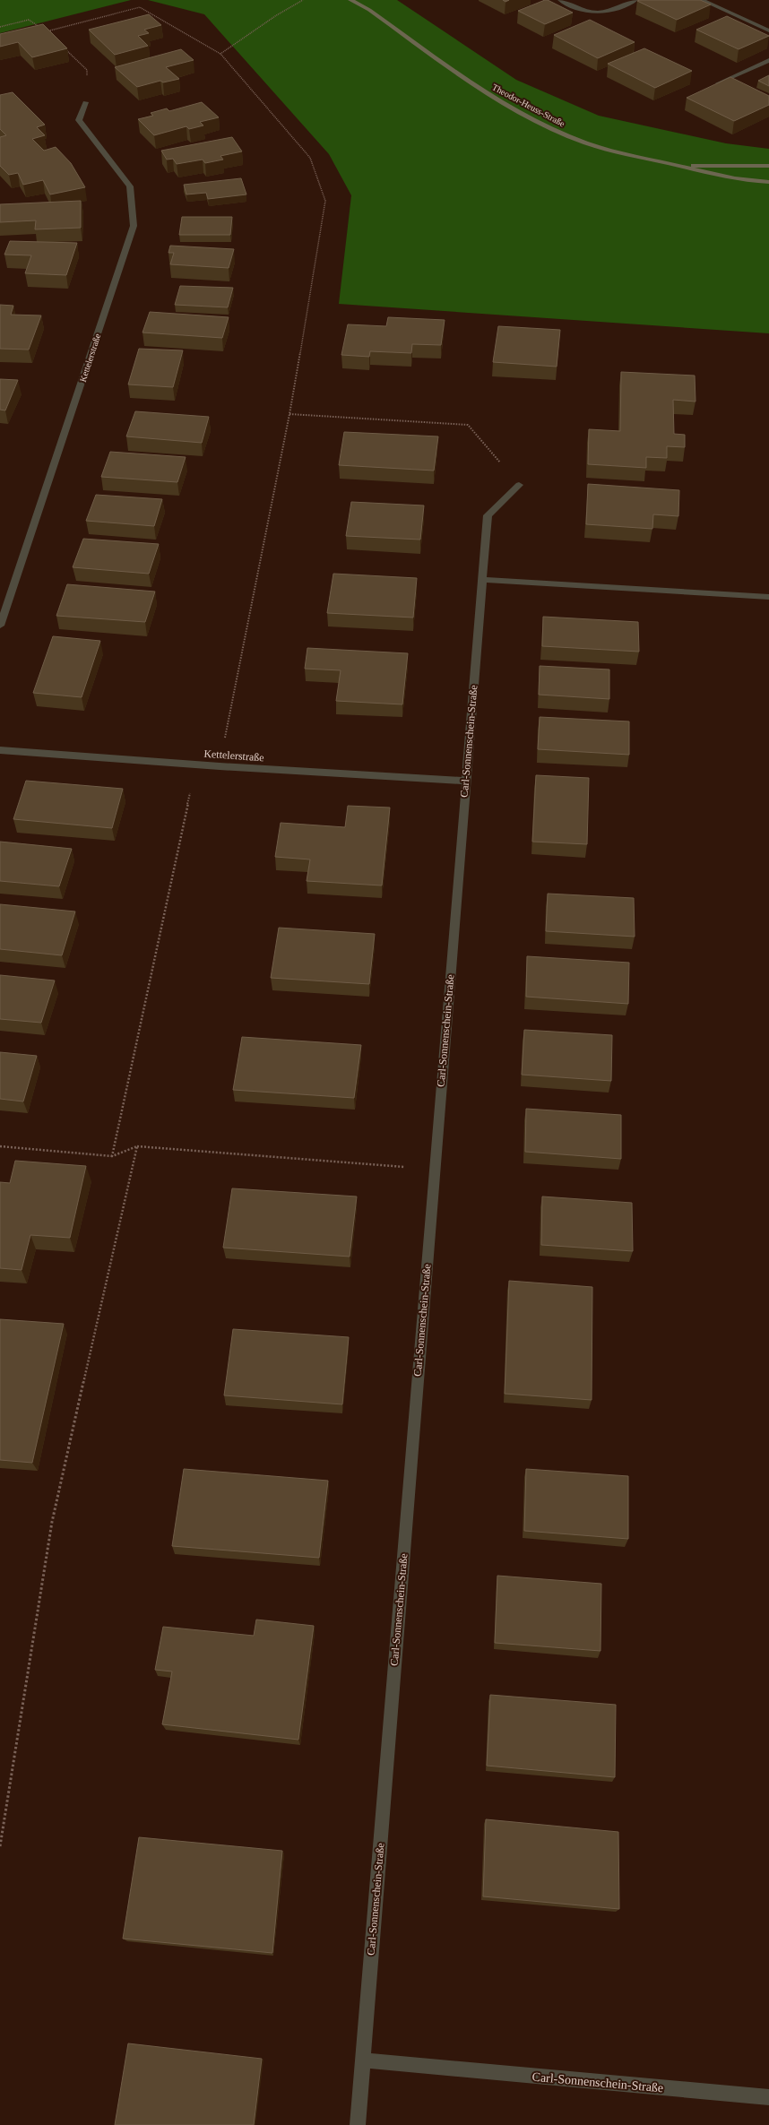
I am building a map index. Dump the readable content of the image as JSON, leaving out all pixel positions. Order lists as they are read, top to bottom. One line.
{"streets":{"street":["Theodor-Heuss-Straße","Kettelerstraße","Carl-Sonnenschein-Straße"]},"crossings":[["Kettelerstraße","Carl-Sonnenschein-Straße"]]}
